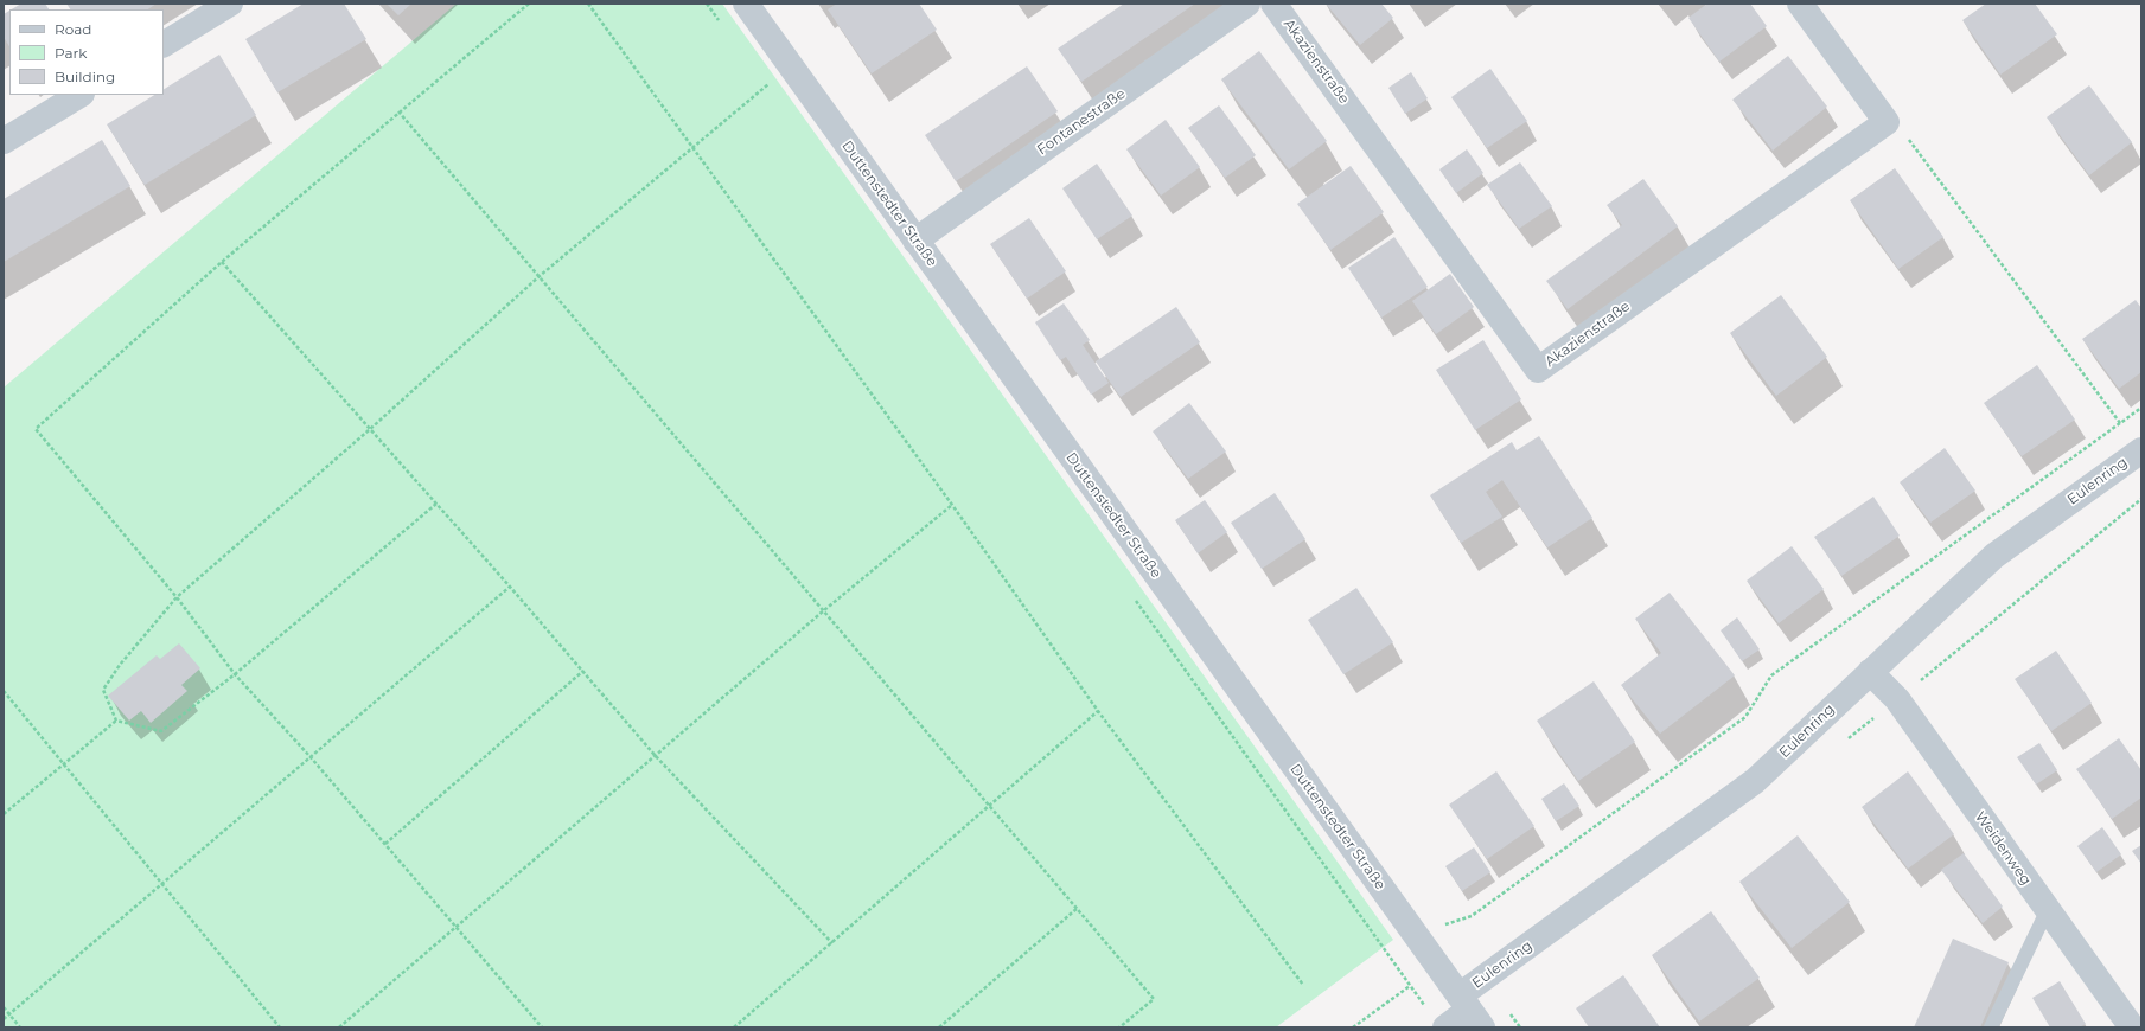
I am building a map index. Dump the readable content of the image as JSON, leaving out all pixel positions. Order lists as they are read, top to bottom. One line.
{"streets":{"street":["Akazienstraße","Fontanestraße","Duttenstedter Straße","Eulenring","Weidenweg"]},"crossings":[["Fontanestraße","Duttenstedter Straße"],["Duttenstedter Straße","Eulenring"],["Eulenring","Weidenweg"]],"legend":["Road","Park","Building"]}
